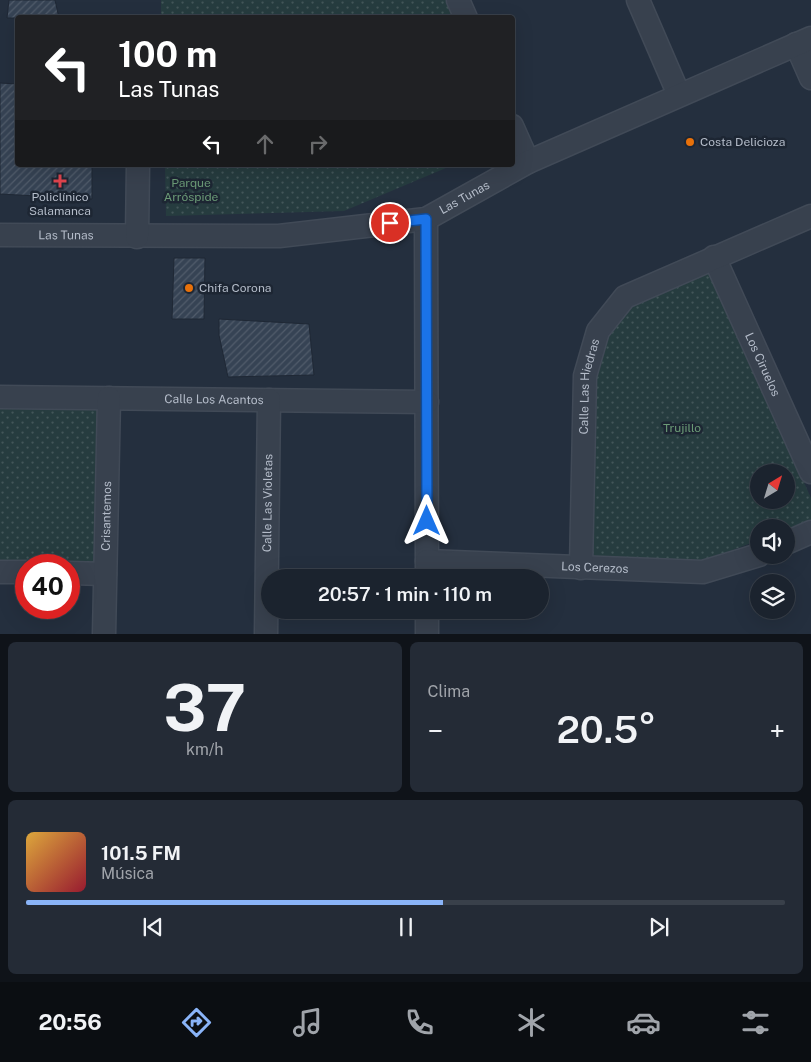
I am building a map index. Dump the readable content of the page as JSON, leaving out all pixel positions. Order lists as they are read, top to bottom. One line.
{"streets":{"street":["Las Tunas","Los Ciruelos","Calle Las Hiedras","Calle Los Acantos","Calle Las Violetas","Crisantemos","Los Cerezos"]},"crossings":[["Los Ciruelos","Calle Las Hiedras"],["Calle Las Hiedras","Los Cerezos"],["Calle Los Acantos","Calle Las Violetas"],["Calle Los Acantos","Crisantemos"]],"parks":["Parque Arróspide","Trujillo"],"places":{"other":["Costa Delicioza","Chifa Corona"],"health":["Policlínico Salamanca"]},"north":"top right","page":{"turn":["100 m","Las Tunas"],"limit":"40","trip":"20:57 · 1 min · 110 m","tile":[["37","km/h"],"Clima"],"heat":["−","20.5°","+"],"song":["101.5 FM","Música"],"tabs":"20:56"}}
